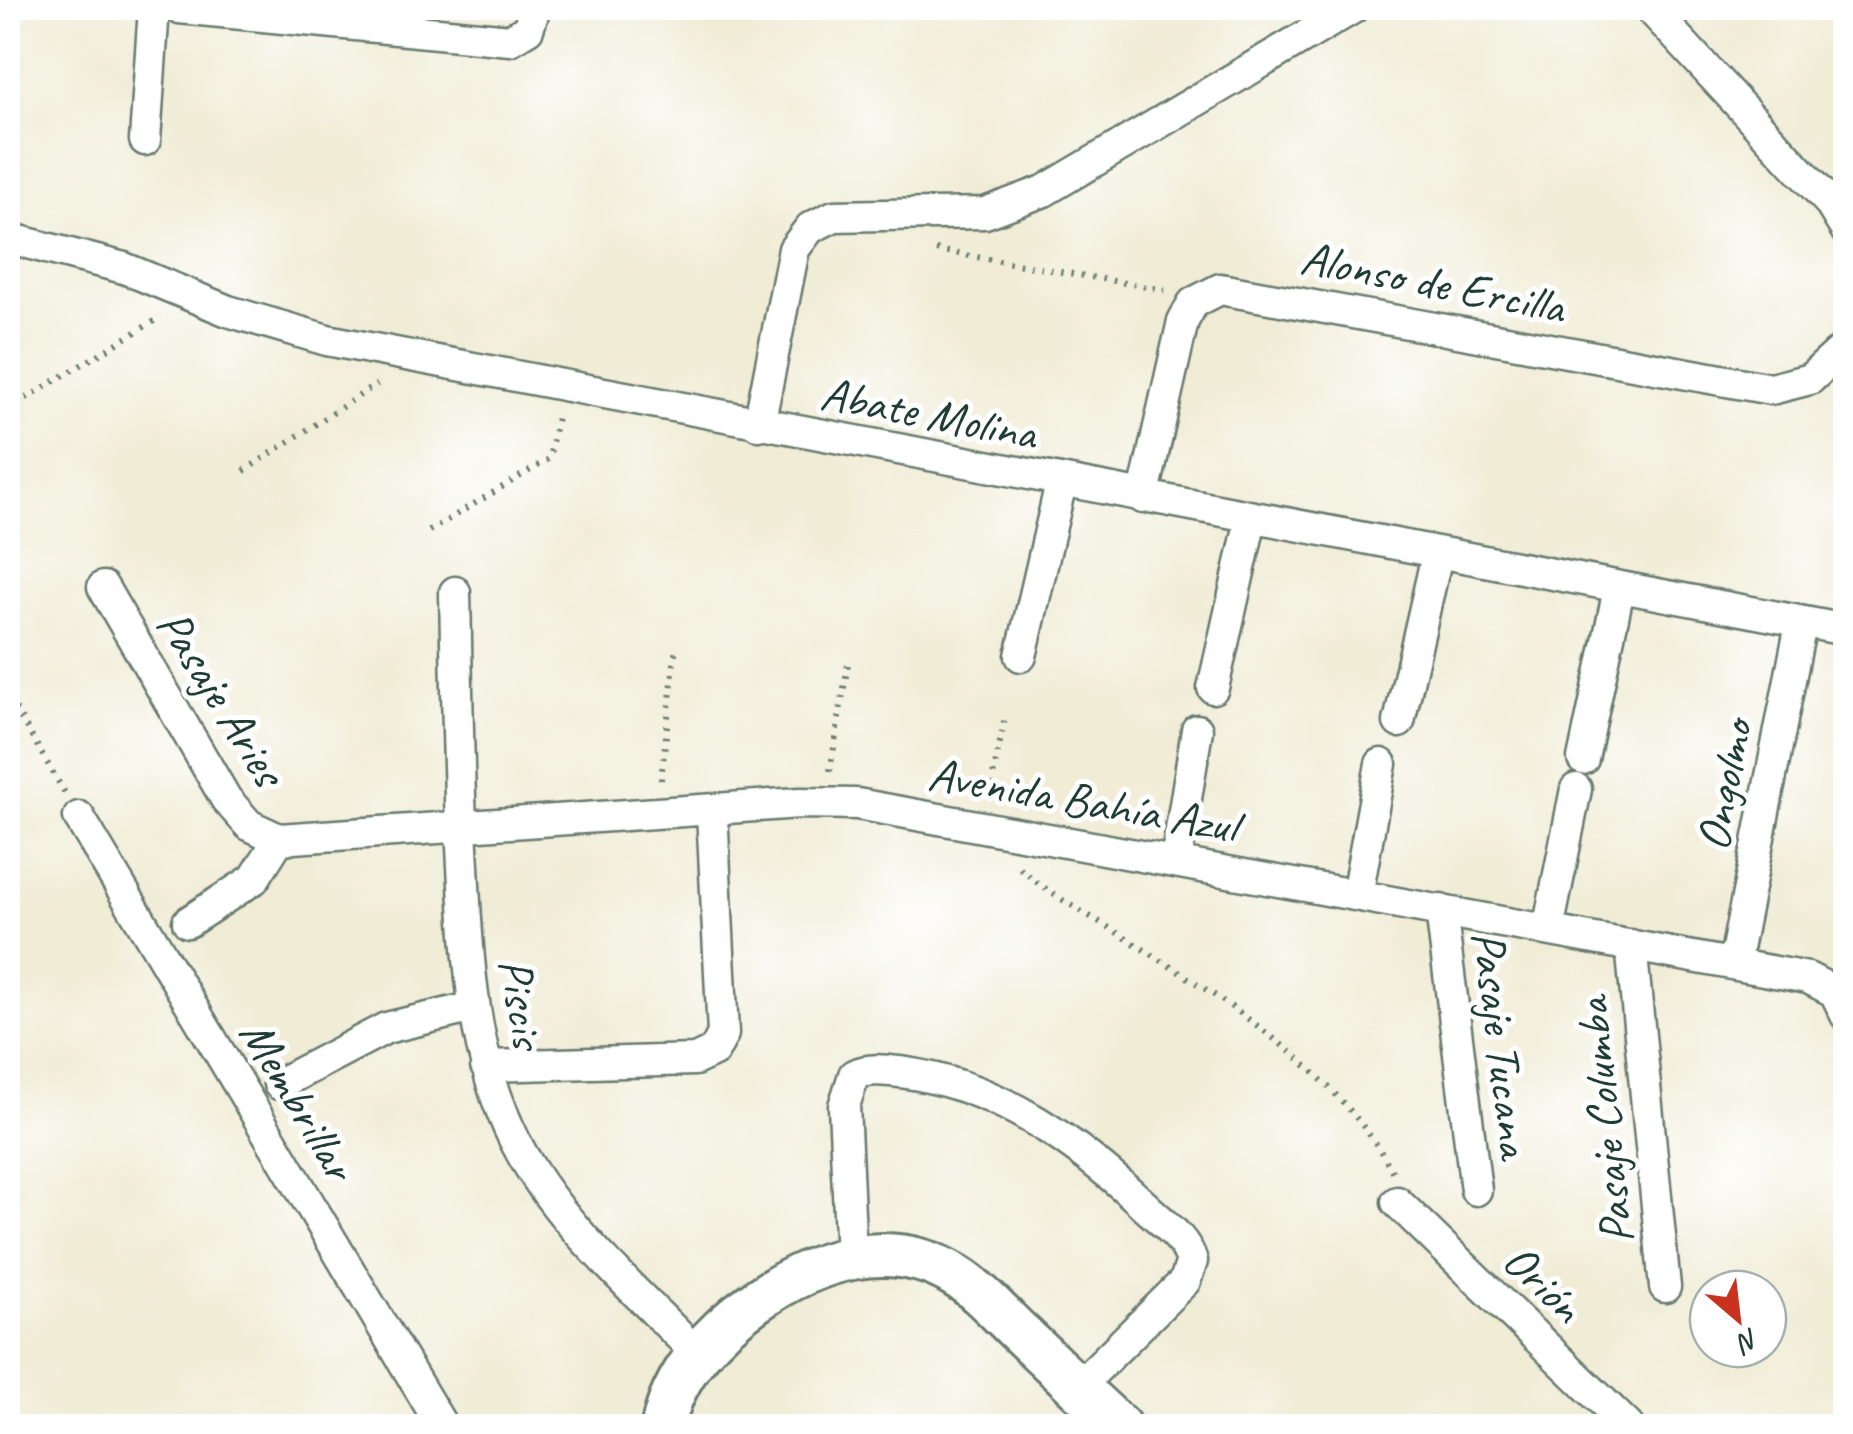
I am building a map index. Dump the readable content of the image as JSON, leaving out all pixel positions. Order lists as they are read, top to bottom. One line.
{"streets":{"street":["Alonso de Ercilla","Abate Molina","Pasaje Aries","Ongolmo","Avenida Bahía Azul","Piscis","Pasaje Tucana","Membrillar","Pasaje Columba","Orión"]},"crossings":[["Abate Molina","Ongolmo"],["Pasaje Aries","Avenida Bahía Azul"],["Ongolmo","Avenida Bahía Azul"],["Avenida Bahía Azul","Piscis"],["Avenida Bahía Azul","Pasaje Tucana"],["Avenida Bahía Azul","Pasaje Columba"]],"north":"bottom right"}
